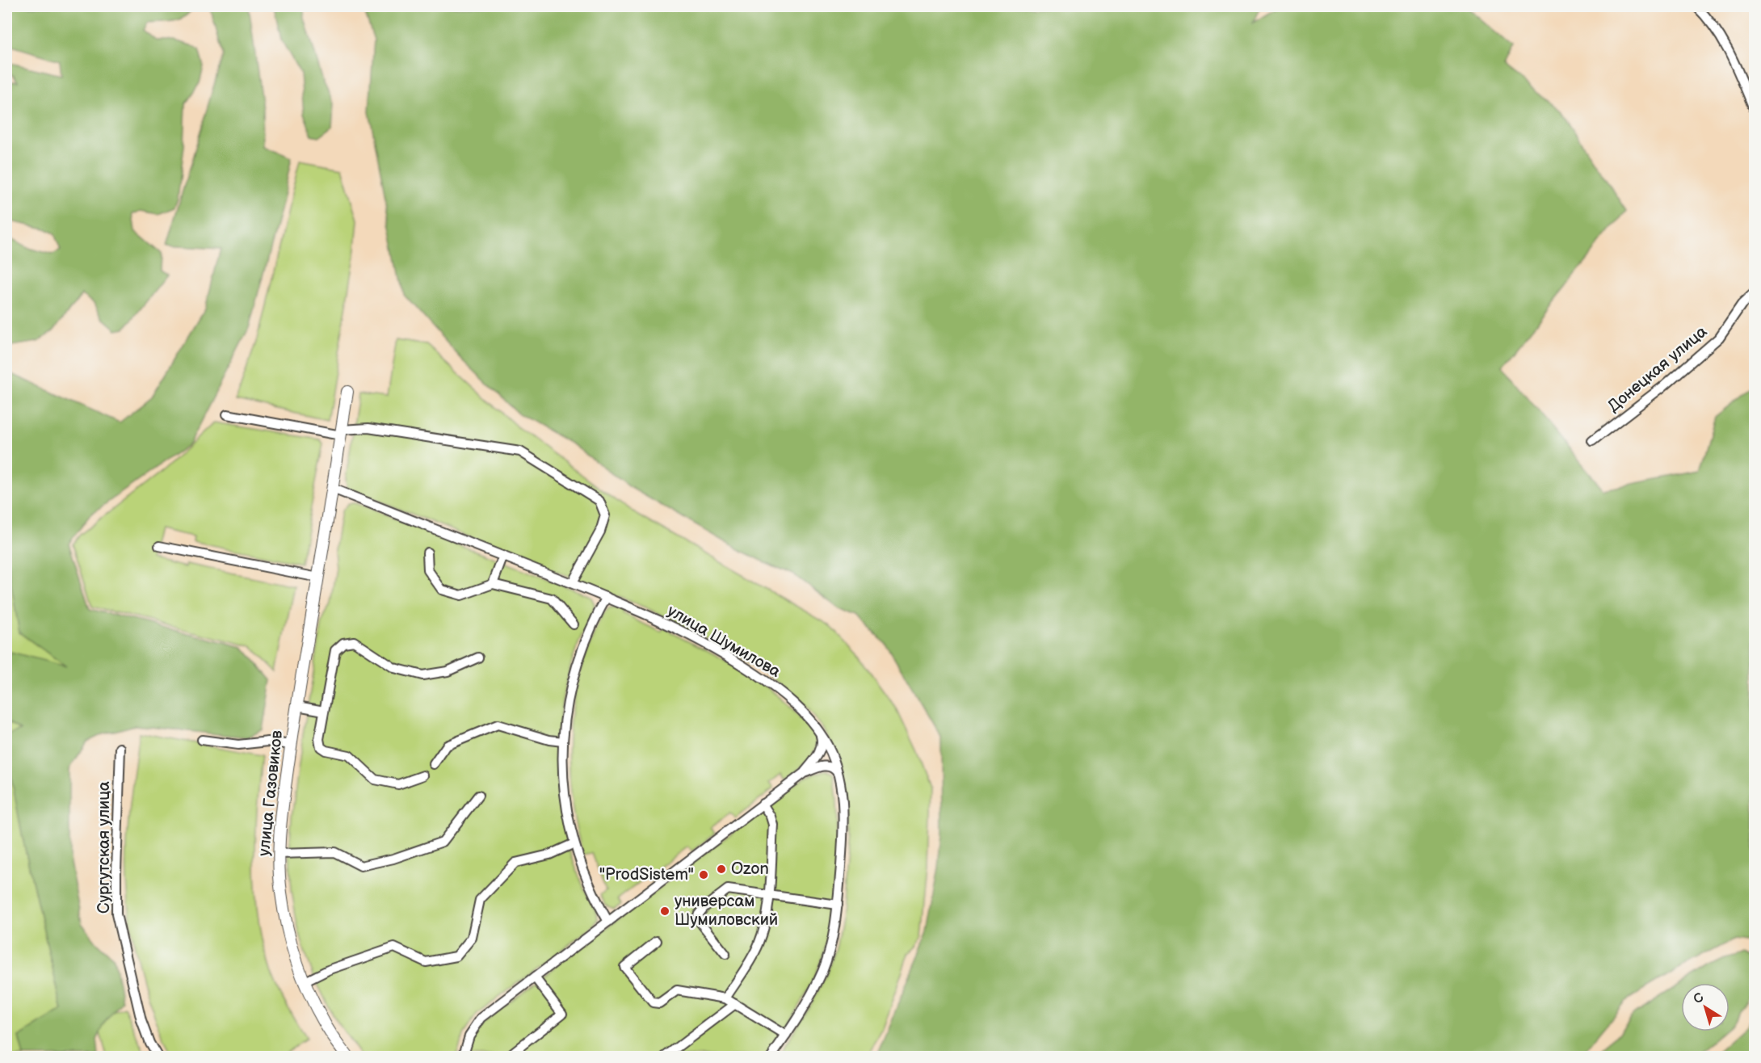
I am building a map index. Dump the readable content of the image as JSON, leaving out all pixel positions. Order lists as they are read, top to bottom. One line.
{"streets":{"street":["Донецкая улица","улица Шумилова","улица Газовиков","Сургутская улица"]},"crossings":[["улица Шумилова","улица Газовиков"]],"places":["Ozon","\"ProdSistem\"","универсам Шумиловский"],"north":"top left"}
